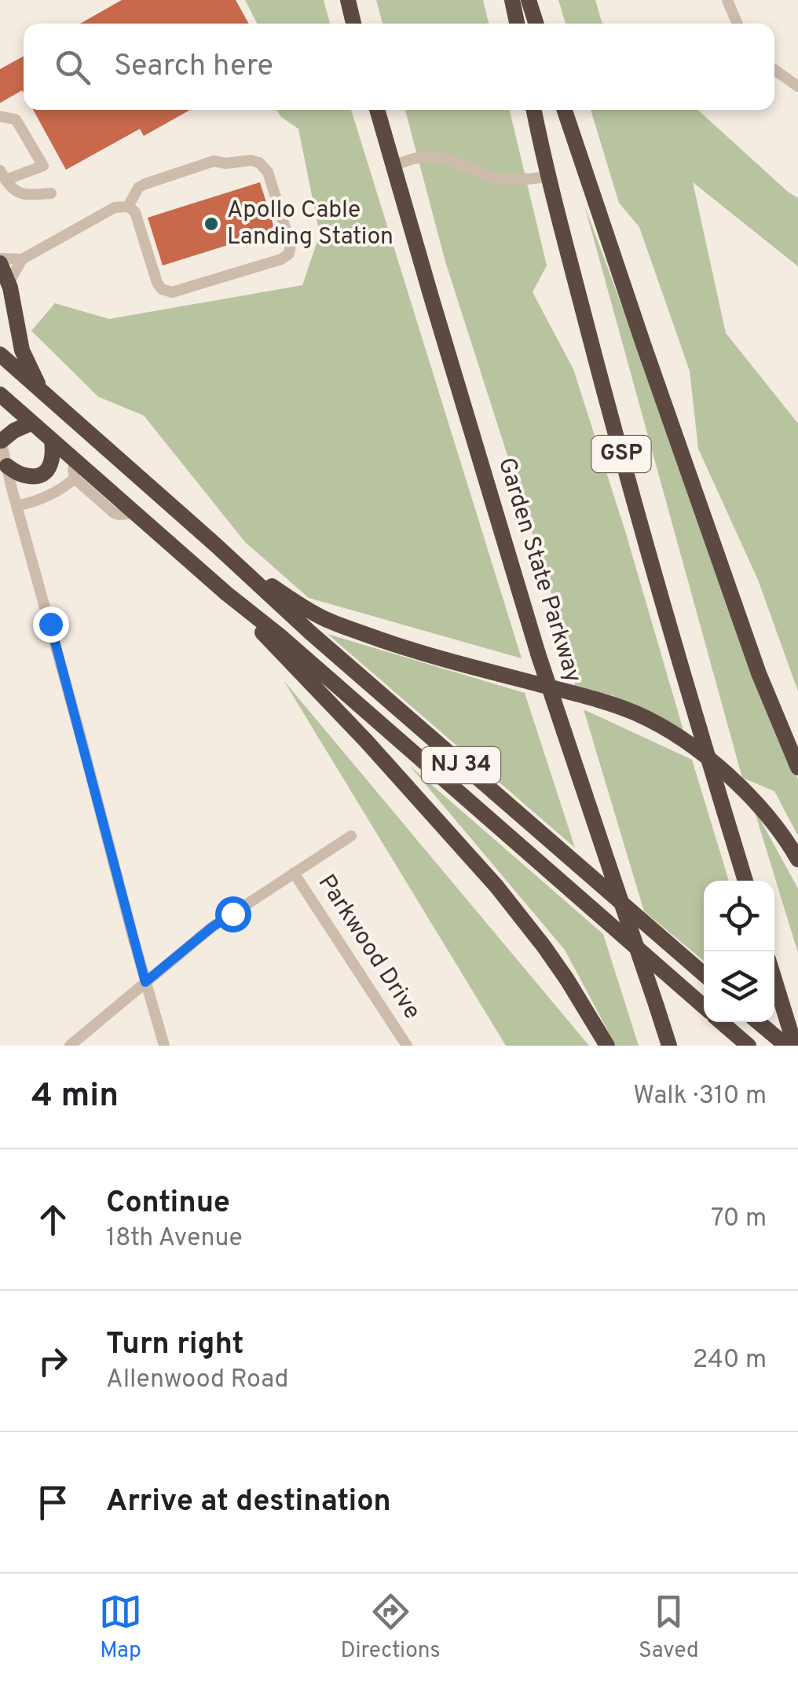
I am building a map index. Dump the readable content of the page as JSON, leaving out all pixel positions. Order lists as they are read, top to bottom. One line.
{"streets":{"highway":["GSP","Garden State Parkway","NJ 34"],"street":["Parkwood Drive"]},"places":["Apollo Cable Landing Station"],"page":{"search":"Search here","heading":["4 min","Walk · 310 m"],"list":[["Continue","18th Avenue","70 m"],["Turn right","Allenwood Road","240 m"],"Arrive at destination"],"nav":["Map","Directions","Saved"]}}
